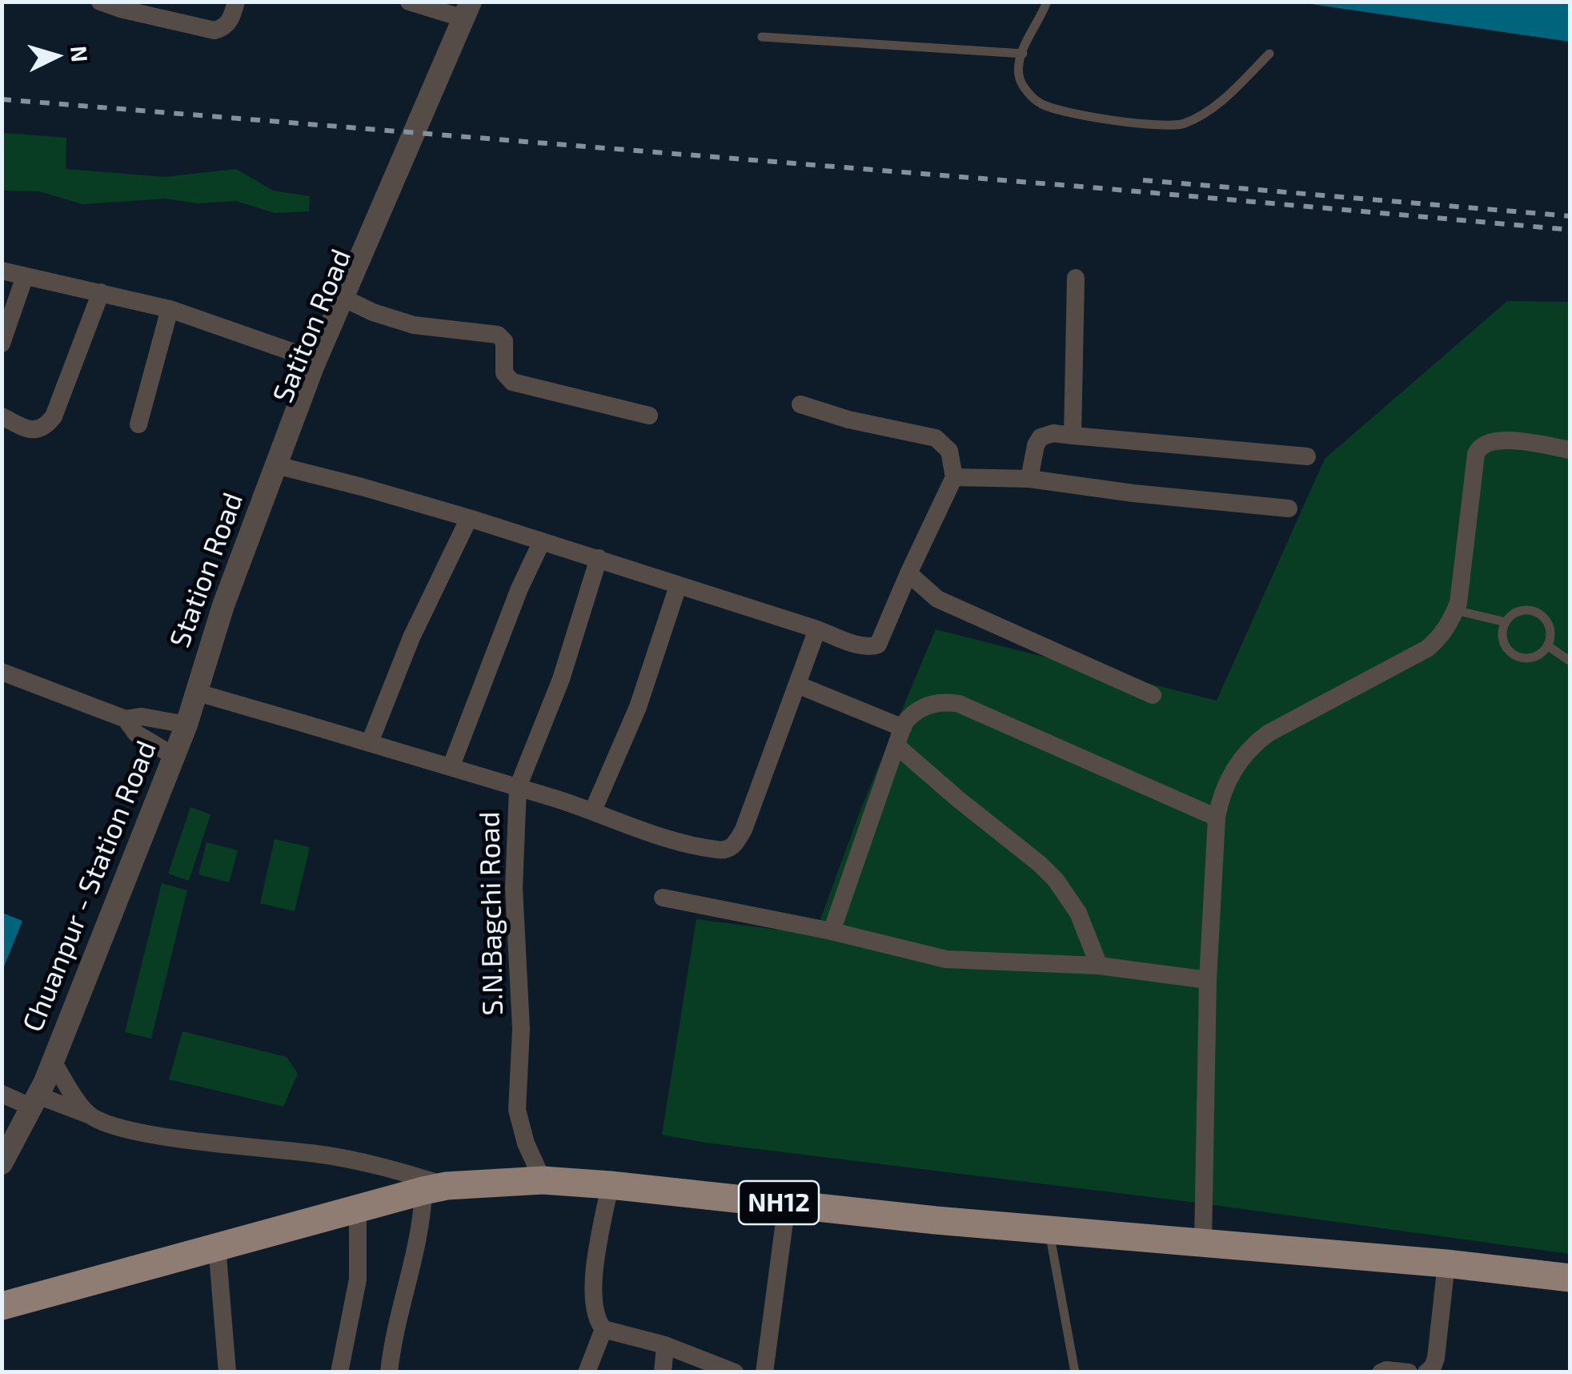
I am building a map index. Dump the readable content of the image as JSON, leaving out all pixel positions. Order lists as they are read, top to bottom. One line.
{"streets":{"main road":["NH12"],"street":["Satiton Road","Station Road","Chuanpur - Station Road","S.N.Bagchi Road"]},"crossings":[["Satiton Road","Station Road"],["Satiton Road","Chuanpur - Station Road"],["Station Road","Chuanpur - Station Road"],["S.N.Bagchi Road","NH12"]],"north":"right"}
